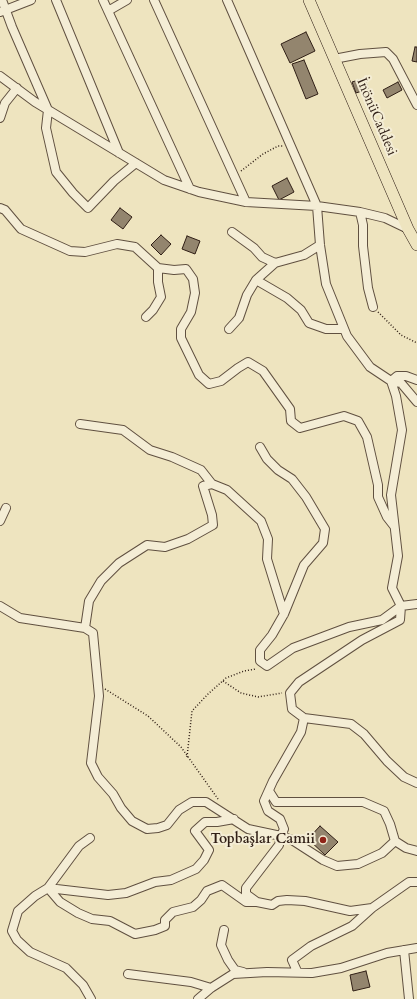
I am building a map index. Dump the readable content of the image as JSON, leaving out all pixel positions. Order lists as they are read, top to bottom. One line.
{"streets":{"main road":["İnönüCaddesi"]},"places":["Topbaşlar Camii"]}
